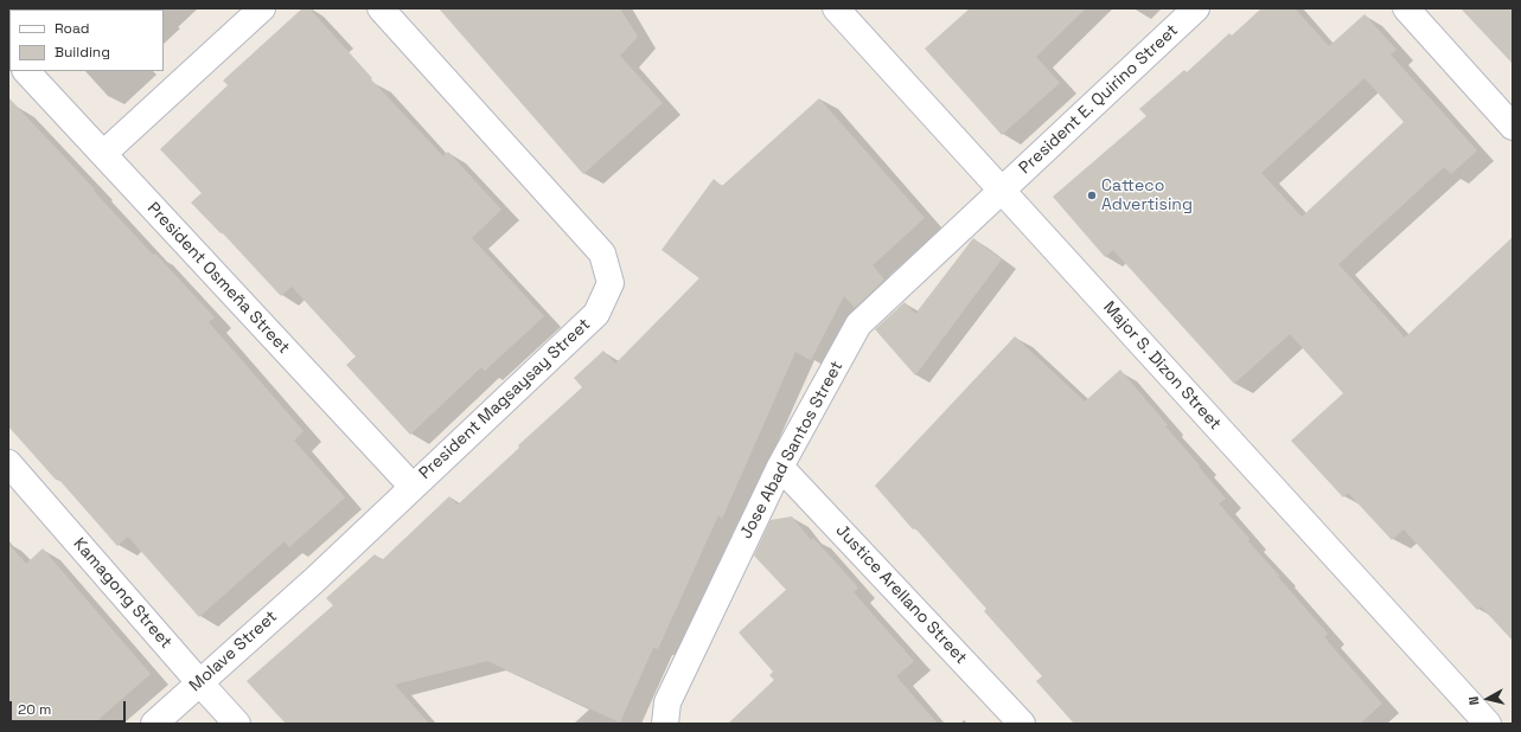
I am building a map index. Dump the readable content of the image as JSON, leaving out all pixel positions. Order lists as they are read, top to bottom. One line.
{"streets":{"street":["President E. Quirino Street","President Osmeña Street","Major S. Dizon Street","President Magsaysay Street","Jose Abad Santos Street","Kamagong Street","Justice Arellano Street","Molave Street"]},"crossings":[["President E. Quirino Street","Major S. Dizon Street"],["President E. Quirino Street","Jose Abad Santos Street"],["President Osmeña Street","President Magsaysay Street"],["President Magsaysay Street","Molave Street"],["Jose Abad Santos Street","Justice Arellano Street"],["Kamagong Street","Molave Street"]],"places":["Catteco Advertising"],"legend":["Road","Building"],"scale_bar":"20 m","north":"left"}
